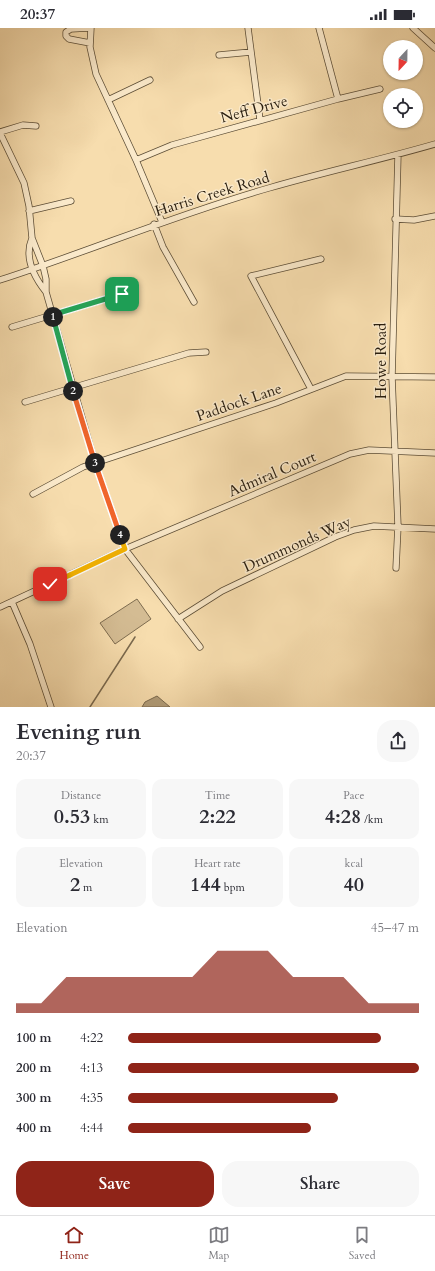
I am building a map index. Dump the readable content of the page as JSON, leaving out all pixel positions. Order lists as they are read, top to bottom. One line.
{"streets":{"street":["Neff Drive","Harris Creek Road","Howe Road","Paddock Lane","Admiral Court","Drummonds Way"]},"crossings":[["Harris Creek Road","Howe Road"],["Howe Road","Paddock Lane"],["Howe Road","Admiral Court"],["Howe Road","Drummonds Way"]],"north":"bottom","page":{"status":"20:37","pins":["1","2","3","4"],"heading":["Evening run","20:37"],"stats":[["Distance","0.53 km"],["Time","2:22"],["Pace","4:28 /km"],["Elevation","2 m"],["Heart rate","144 bpm"],["kcal","40"]],"chart":["Elevation","45–47 m"],"list":[{"name":"100 m","note":"4:22"},{"name":"200 m","note":"4:13"},{"name":"300 m","note":"4:35"},{"name":"400 m","note":"4:44"}],"buttons":["Save","Share"],"tabs":["Home","Map","Saved"]}}
